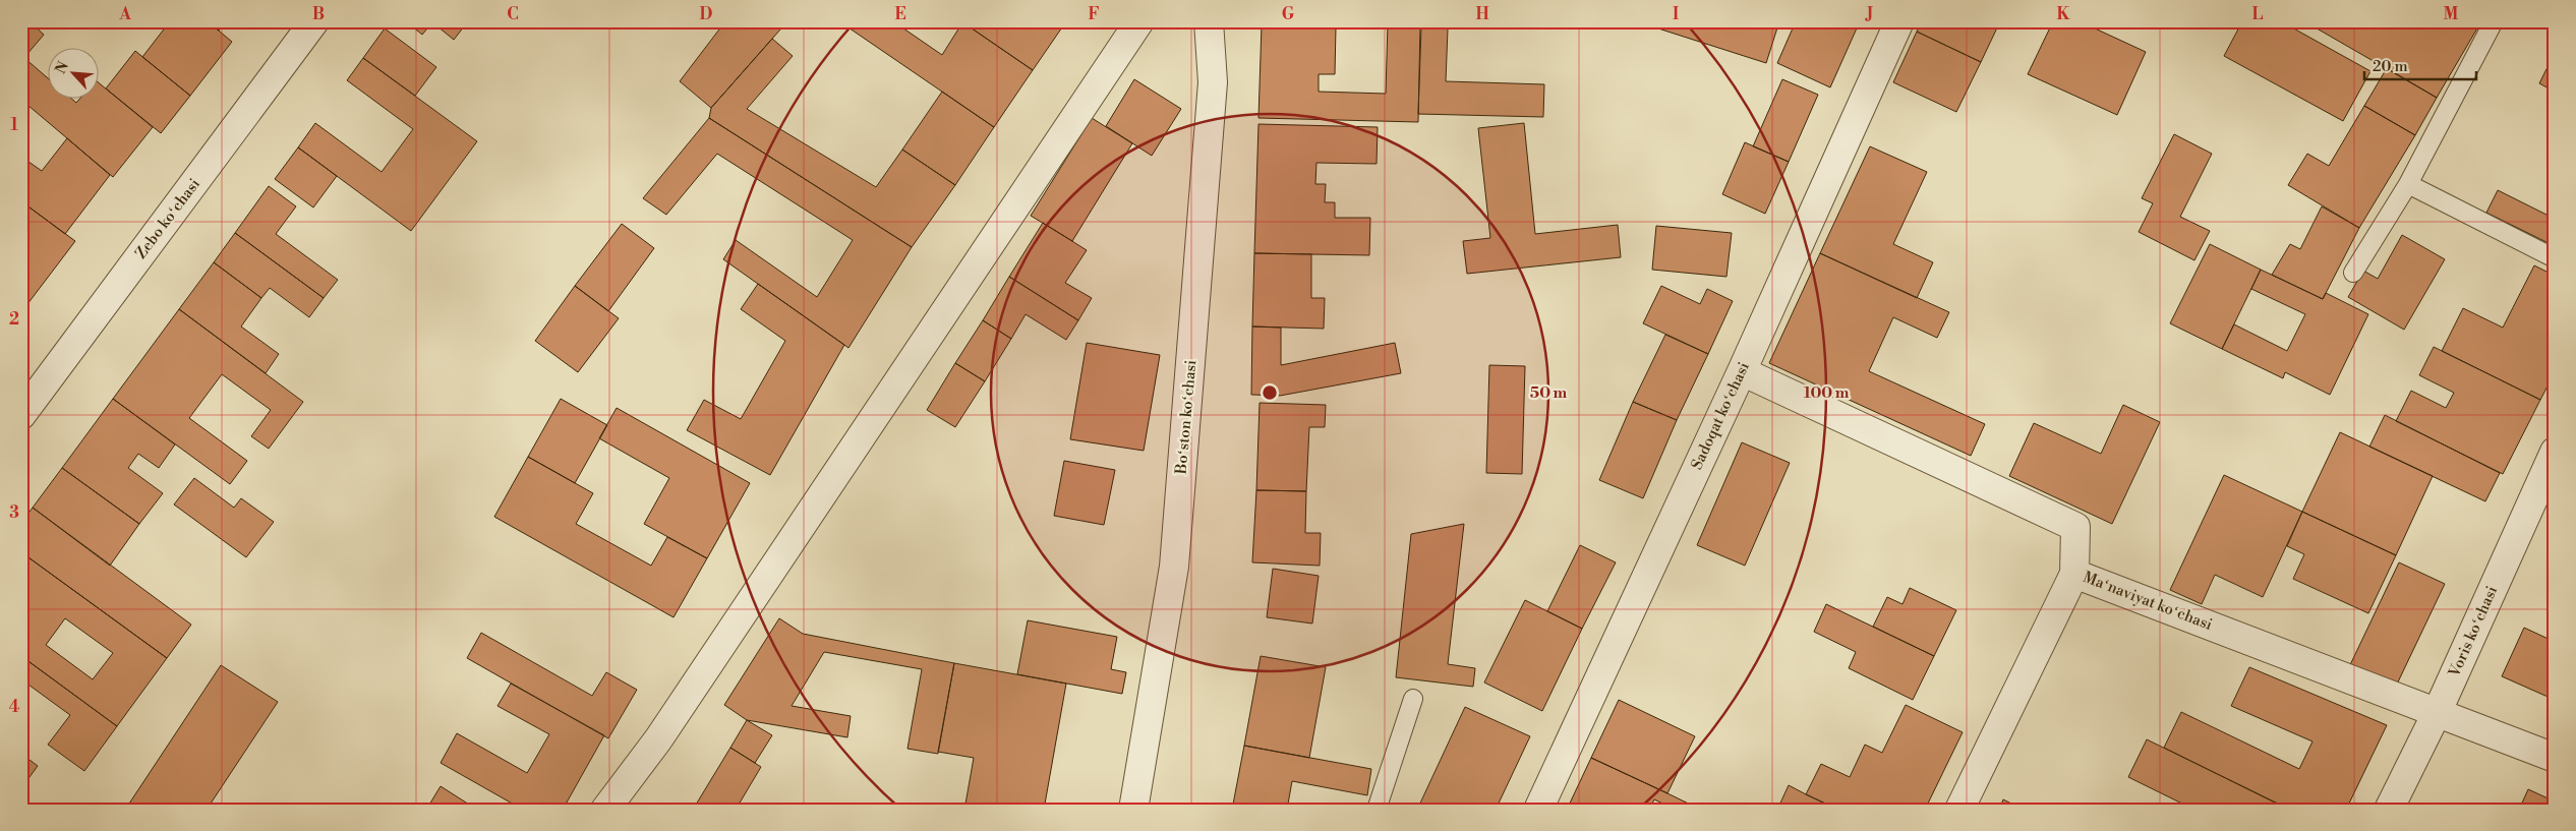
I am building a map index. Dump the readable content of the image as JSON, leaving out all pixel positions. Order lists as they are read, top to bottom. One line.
{"streets":{"street":["Zebo koʻchasi","Sadoqat koʻchasi","Boʻston koʻchasi","Maʻnaviyat koʻchasi","Voris koʻchasi"]},"crossings":[["Maʻnaviyat koʻchasi","Voris koʻchasi"]],"scale_bar":"20 m","north":"top left","grid":{"columns":["A","B","C","D","E","F","G","H","I","J","K","L","M"],"rows":["1","2","3","4"]},"rings":["50 m","100 m"]}
